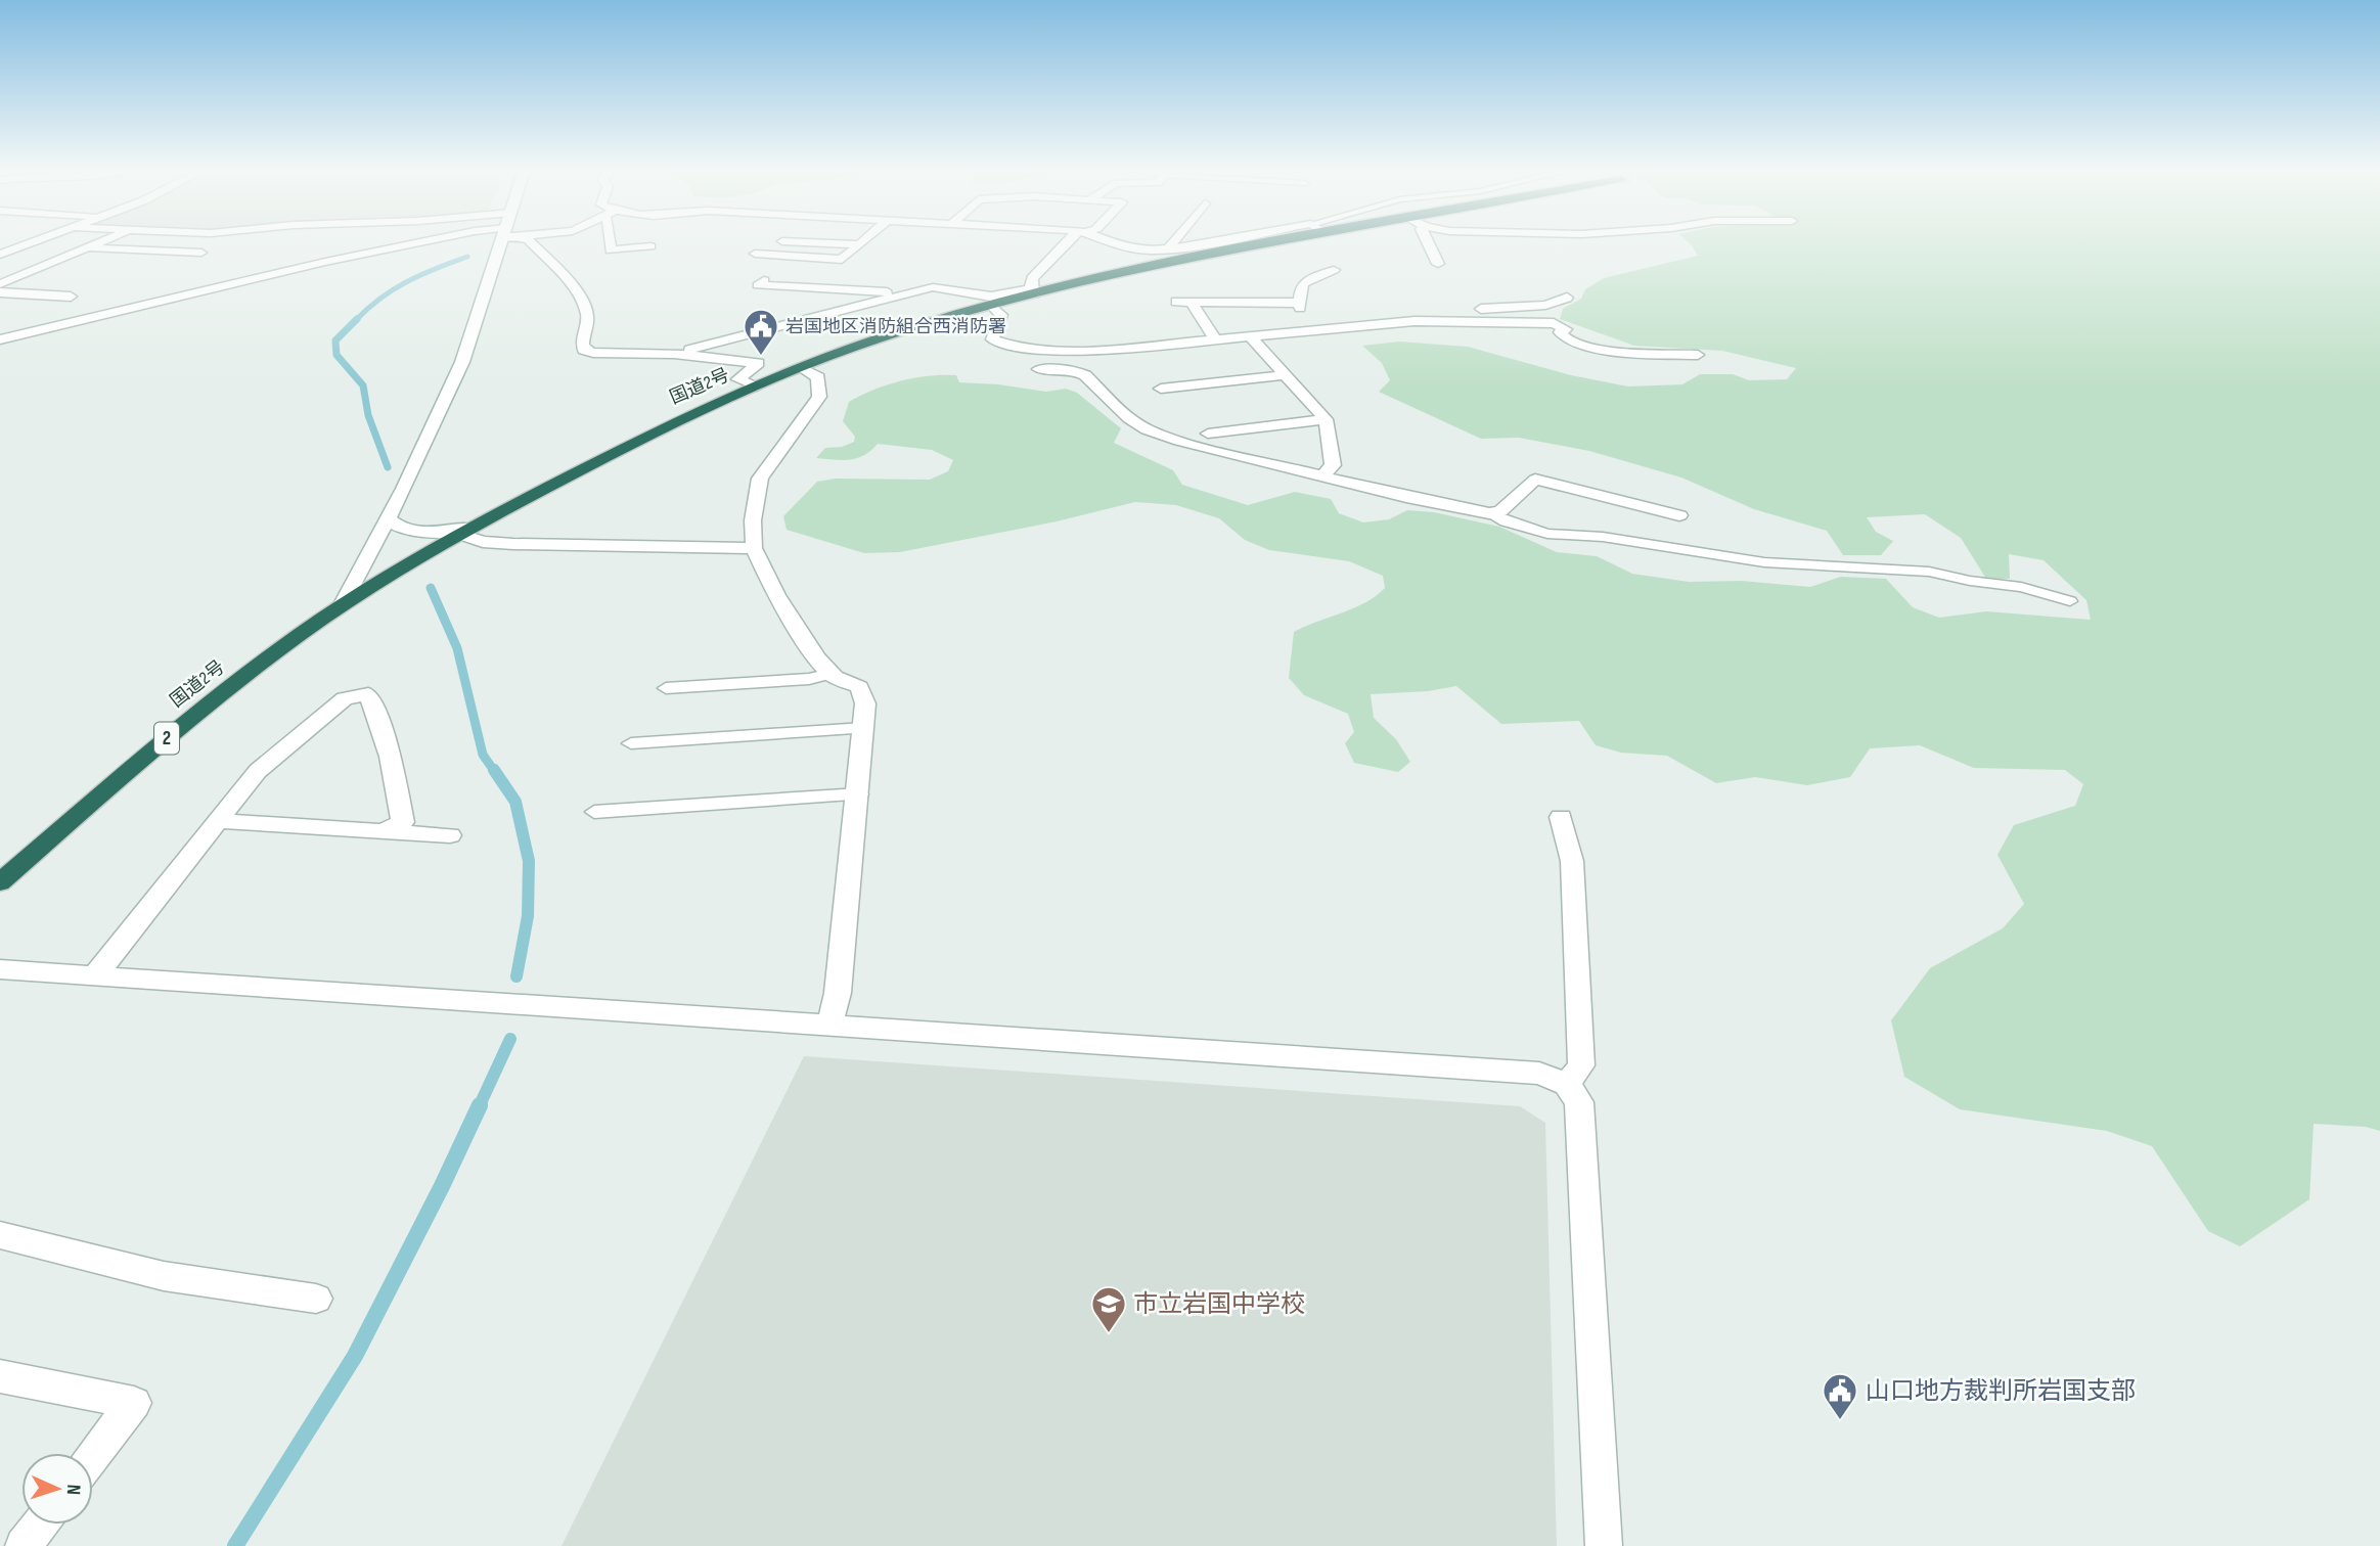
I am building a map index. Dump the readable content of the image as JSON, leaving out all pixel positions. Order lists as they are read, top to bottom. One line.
{"streets":{"highway":["国道2号","2"]},"places":{"public building":["岩国地区消防組合西消防署","山口地方裁判所岩国支部"],"school or university":["市立岩国中学校"]},"north":"right"}
